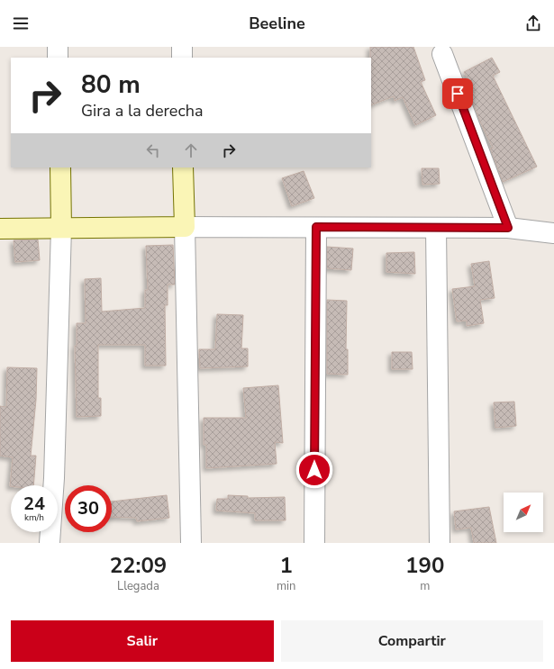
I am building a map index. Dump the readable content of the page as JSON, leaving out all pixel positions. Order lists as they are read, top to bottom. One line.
{"north":"top right","page":{"header":"Beeline","turn":["80 m","Gira a la derecha"],"speed":"24 km/h","limit":"30","eta":["22:09","Llegada","1","min","190","m"],"buttons":["Salir","Compartir"]}}
